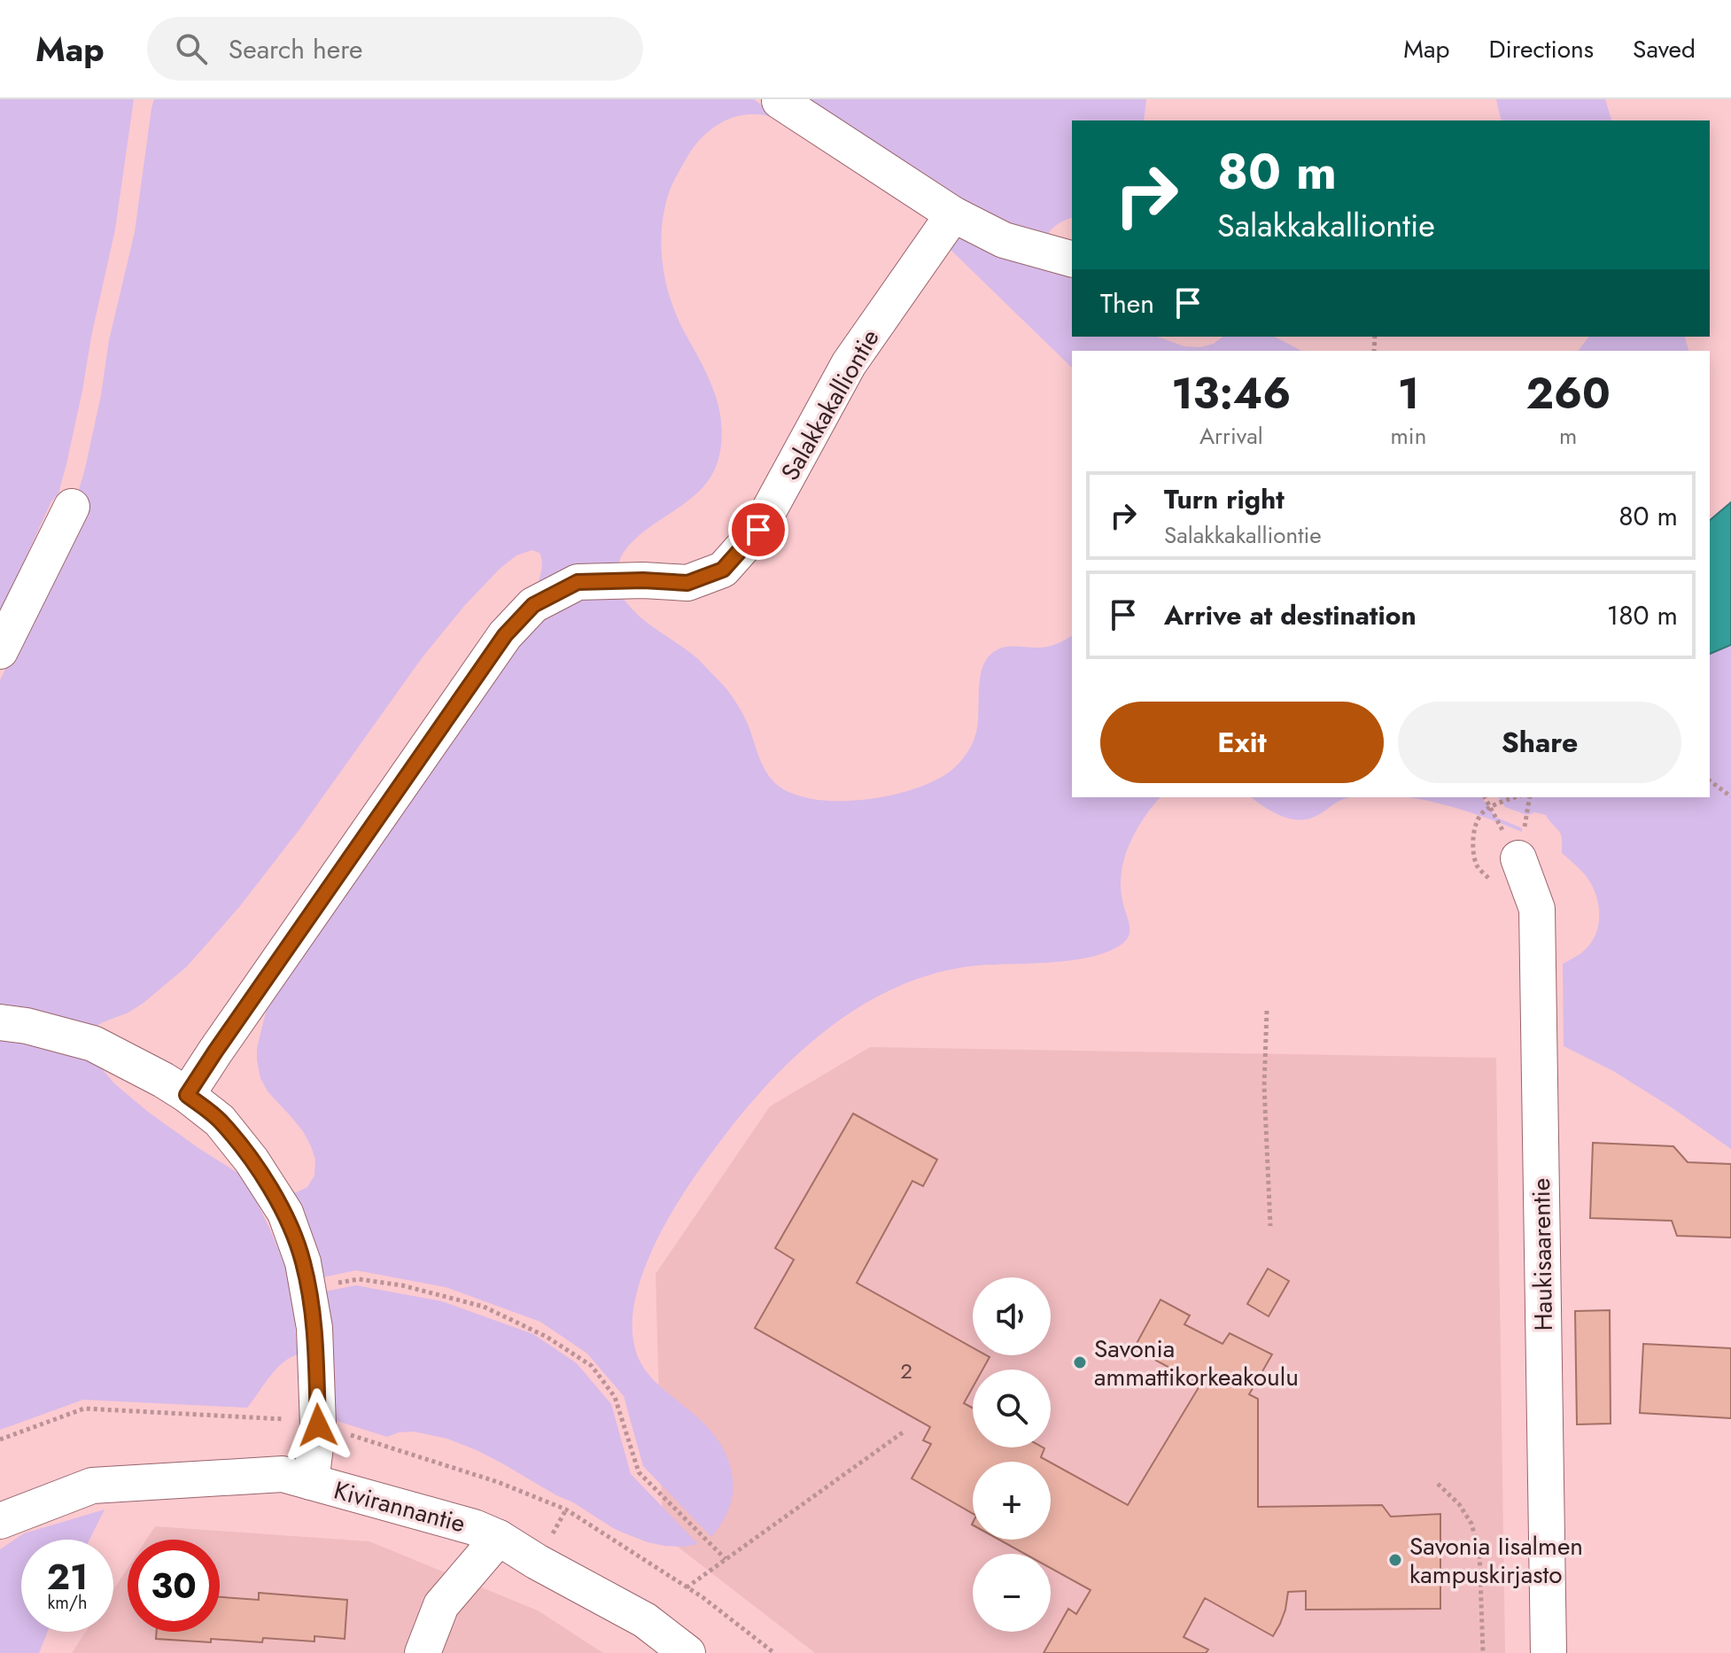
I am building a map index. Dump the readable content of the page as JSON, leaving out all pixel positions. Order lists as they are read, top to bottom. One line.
{"streets":{"street":["Salakkakalliontie","Haukisaarentie","Kivirannantie"]},"places":["Savonia ammattikorkeakoulu","Savonia Iisalmen kampuskirjasto"],"house_numbers":["2"],"page":{"header":"Map","search":"Search here","nav":["Map","Directions","Saved"],"turn":["80 m","Salakkakalliontie"],"then":"Then","eta":["13:46","Arrival","1","min","260","m"],"list":[{"name":"Turn right","note":"Salakkakalliontie","value":"80 m"},{"name":"Arrive at destination","value":"180 m"}],"buttons":["Exit","Share"],"map_buttons":["+","−"],"speed":"21 km/h","limit":"30"}}
